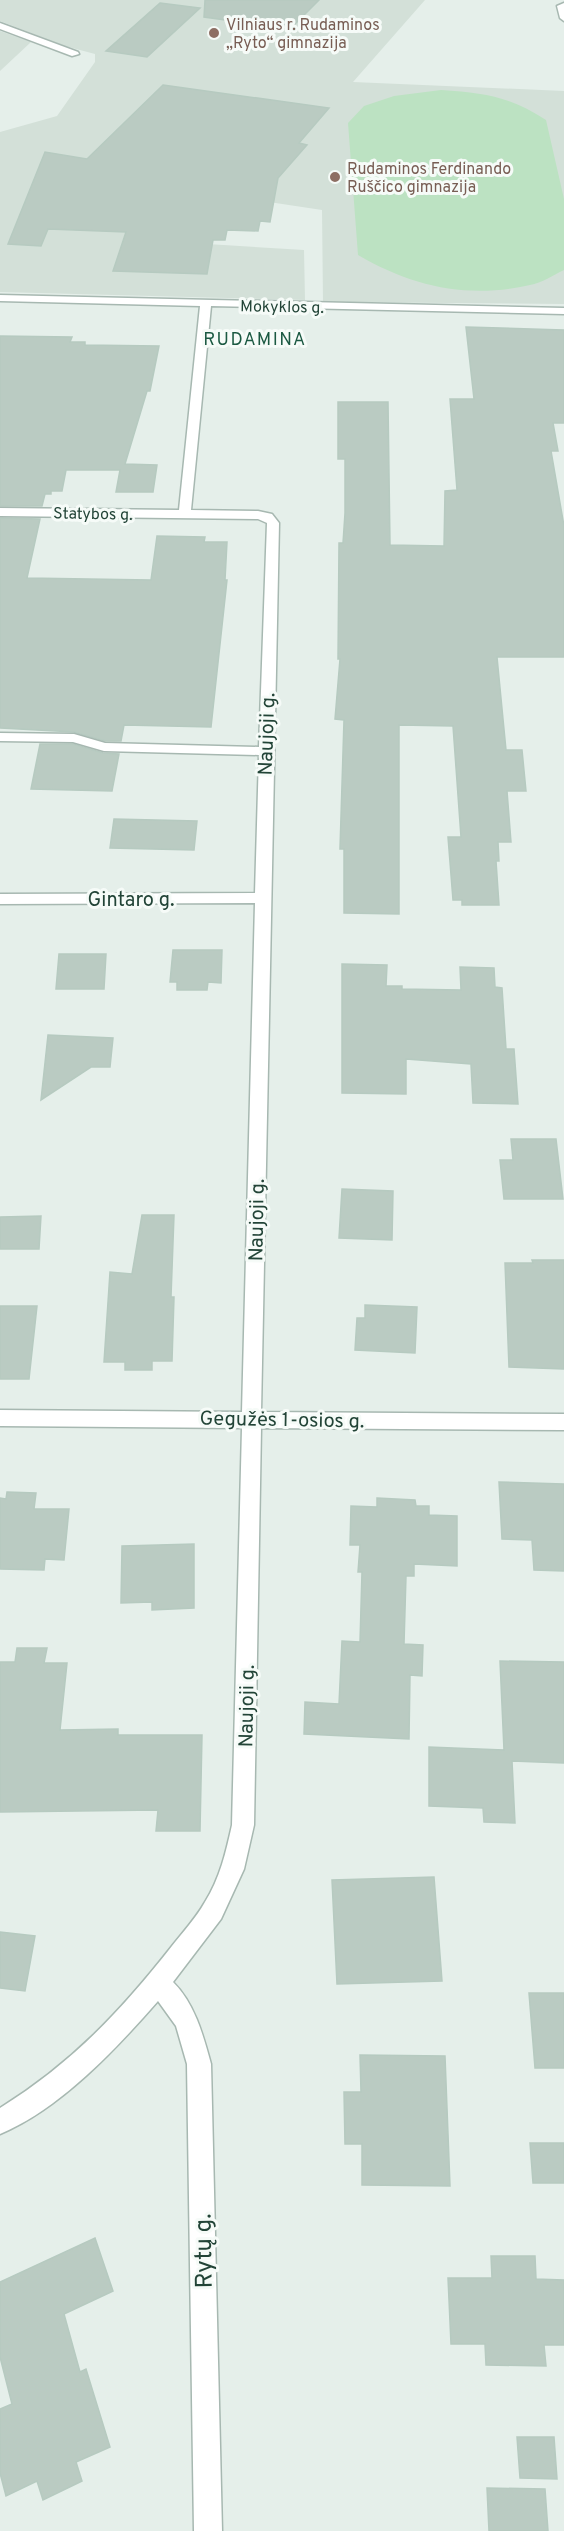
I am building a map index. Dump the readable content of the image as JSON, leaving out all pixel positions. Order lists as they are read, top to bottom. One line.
{"streets":{"street":["Mokyklos g.","Statybos g.","Naujoji g.","Gintaro g.","Gegužės 1-osios g.","Rytų g."]},"crossings":[["Statybos g.","Naujoji g."],["Naujoji g.","Gintaro g."],["Naujoji g.","Gegužės 1-osios g."],["Naujoji g.","Rytų g."]],"districts":["RUDAMINA"],"places":["Vilniaus r. Rudaminos „Ryto“ gimnazija","Rudaminos Ferdinando Ruščico gimnazija"]}
